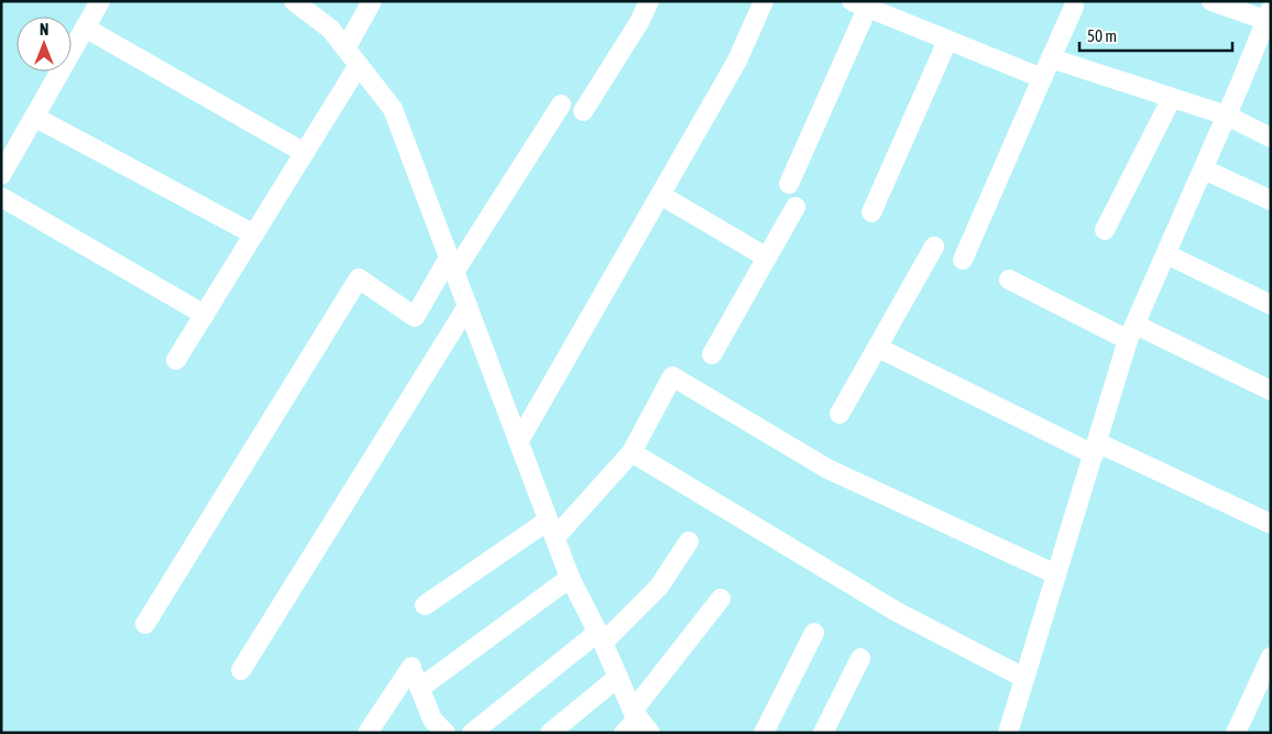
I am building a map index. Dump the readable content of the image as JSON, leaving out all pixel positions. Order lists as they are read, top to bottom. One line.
{"scale_bar":"50 m","north":"top"}
